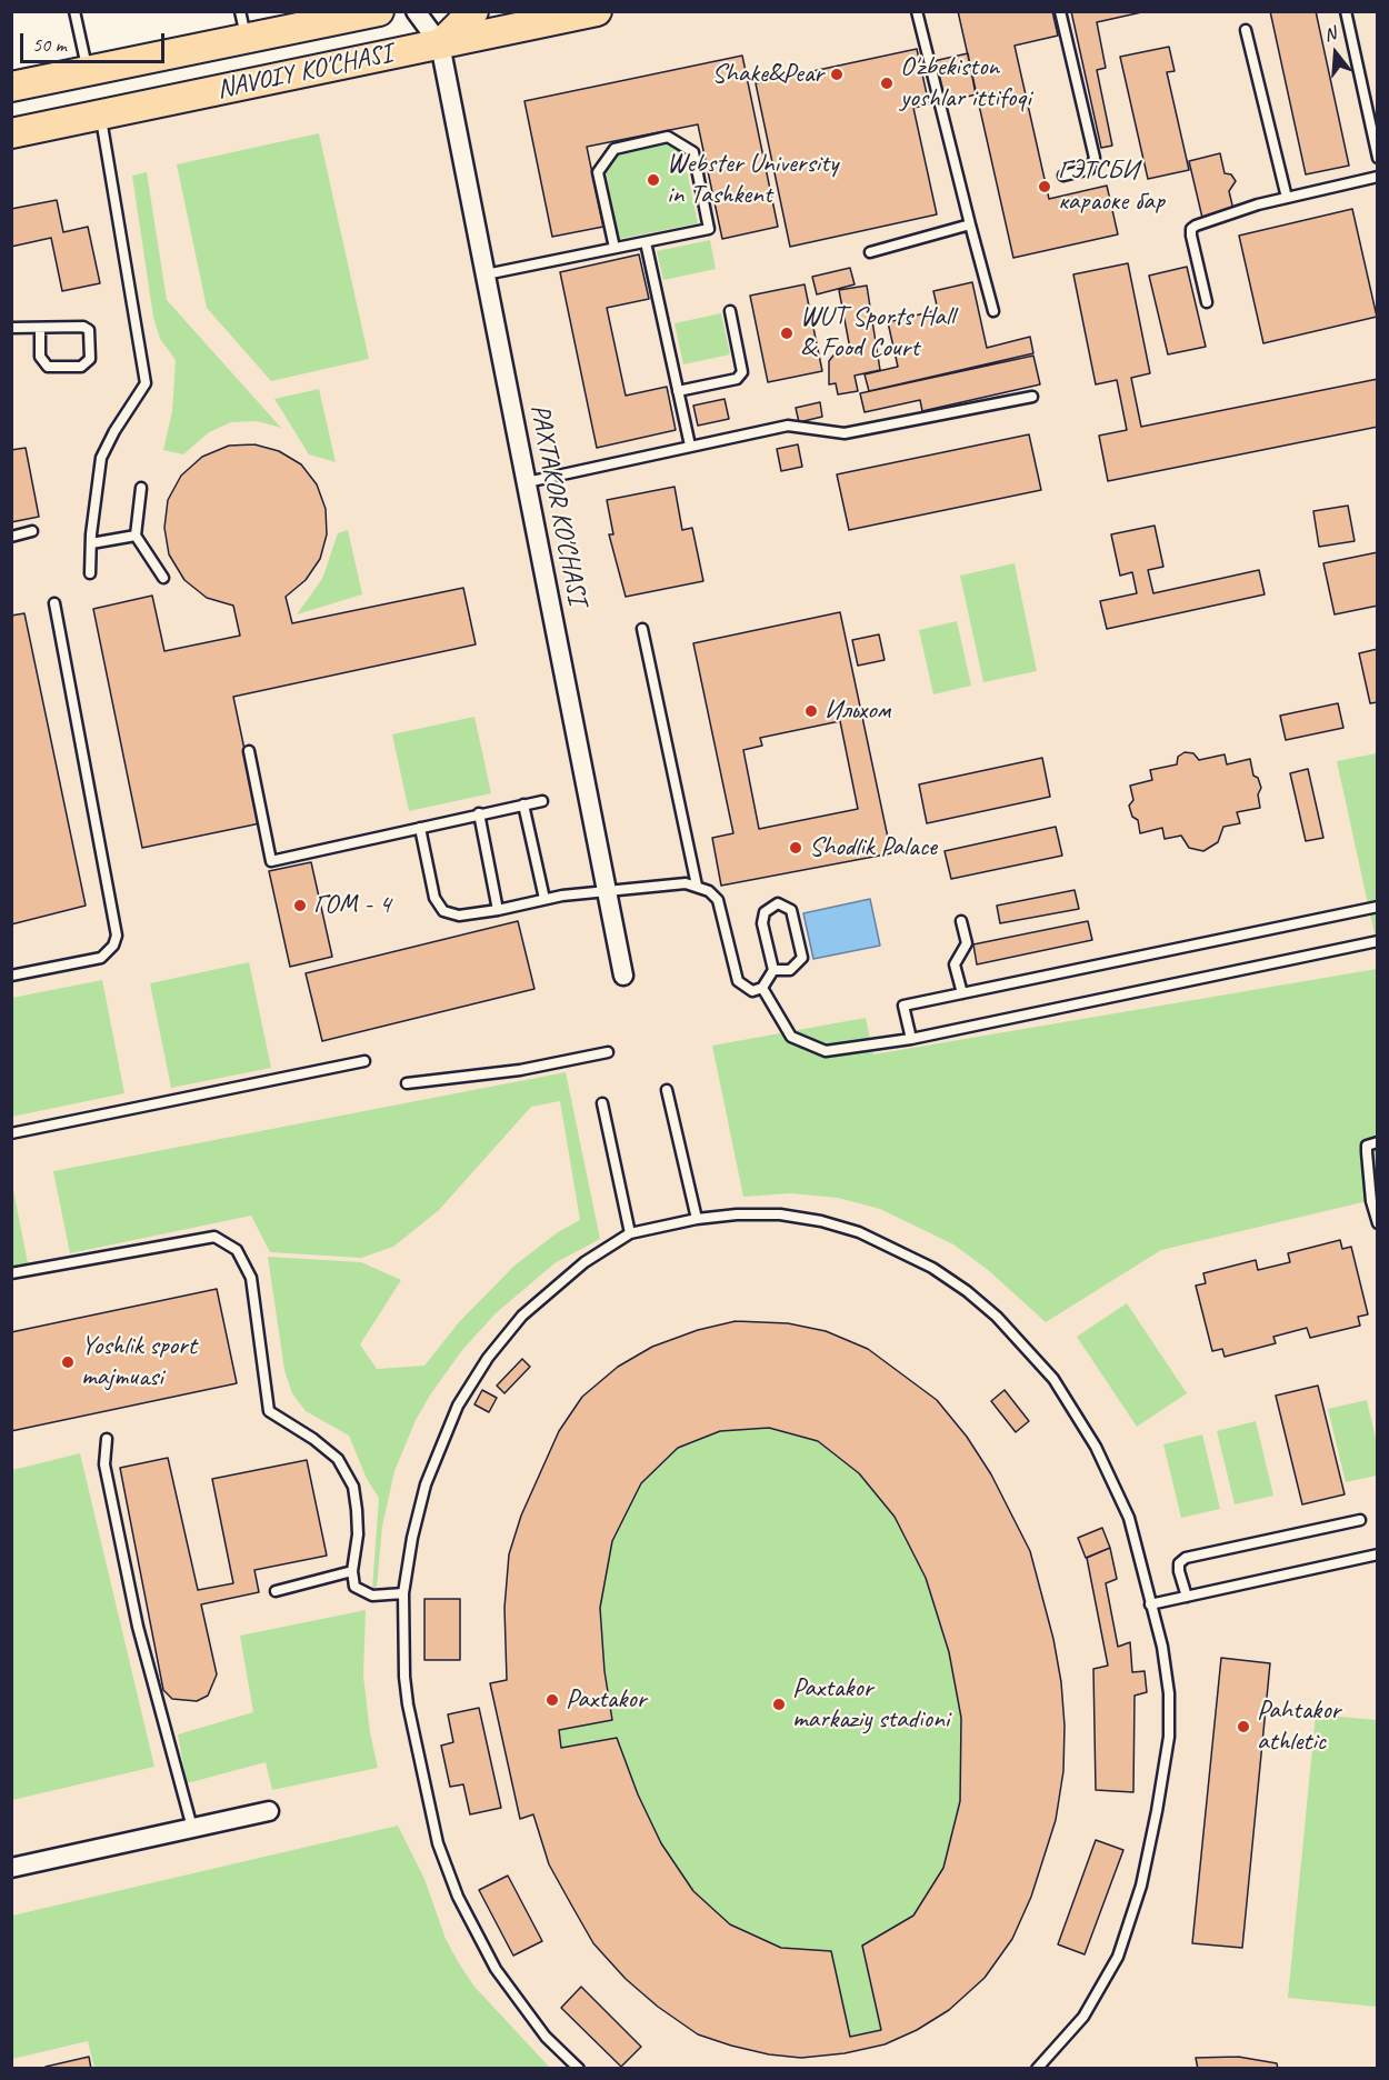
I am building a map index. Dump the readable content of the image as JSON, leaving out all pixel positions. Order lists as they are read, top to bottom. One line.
{"streets":{"main road":["NAVOIY KO'CHASI"],"street":["PAXTAKOR KO'CHASI"]},"crossings":[["NAVOIY KO'CHASI","PAXTAKOR KO'CHASI"]],"places":["Shake&Pear","O'zbekiston yoshlar ittifoqi","Webster University in Tashkent","ГЭТСБИ караоке бар","WUT Sports Hall & Food Court","Ильхом","Shodlik Palace","ГОМ - 4","Yoshlik sport majmuasi","Paxtakor","Paxtakor markaziy stadioni","Pahtakor athletic"],"scale_bar":"50 m","north":"top"}
